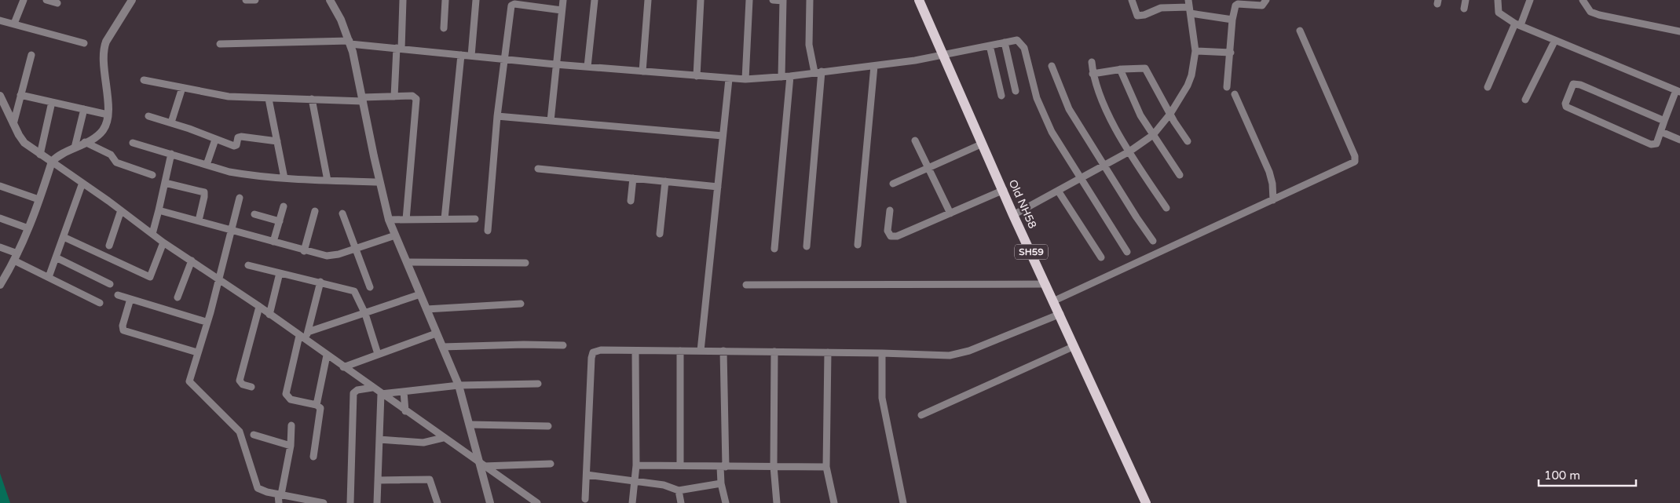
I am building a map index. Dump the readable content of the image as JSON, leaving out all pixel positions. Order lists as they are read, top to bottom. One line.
{"streets":{"main road":["Old NH58","SH59"]},"scale_bar":"100 m"}
